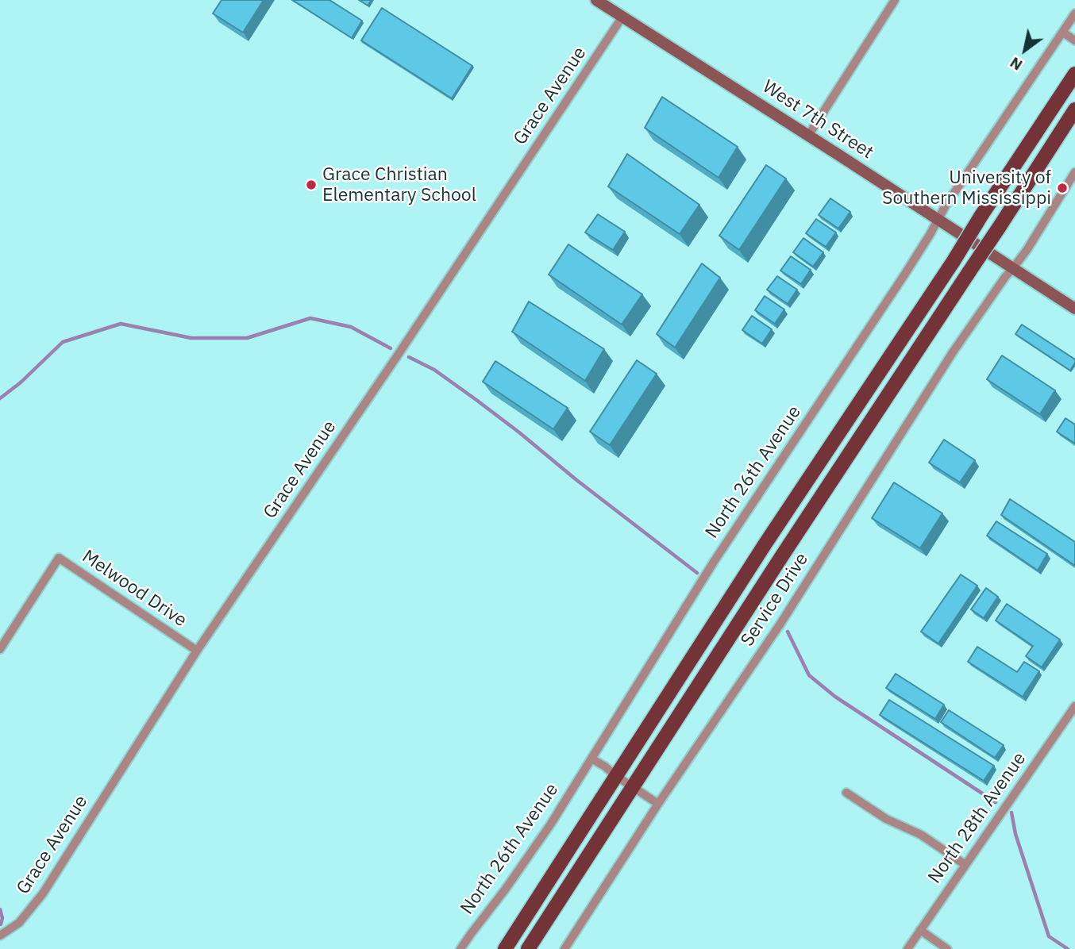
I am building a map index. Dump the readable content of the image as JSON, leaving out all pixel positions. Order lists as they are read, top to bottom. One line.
{"streets":{"main road":["West 7th Street"],"street":["Grace Avenue","North 26th Avenue","Melwood Drive","Service Drive","North 28th Avenue"]},"crossings":[["Grace Avenue","West 7th Street"],["Grace Avenue","Melwood Drive"],["West 7th Street","North 26th Avenue"],["West 7th Street","Service Drive"]],"places":["Grace Christian Elementary School","University of Southern Mississippi"],"north":"bottom left"}
